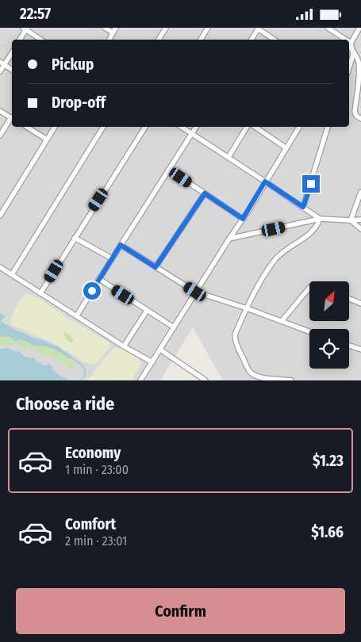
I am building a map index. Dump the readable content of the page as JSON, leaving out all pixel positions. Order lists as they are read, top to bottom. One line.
{"north":"top right","page":{"status":"22:57","banner":["Pickup","Drop-off"],"heading":"Choose a ride","list":[{"name":"Economy","note":"1 min · 23:00","value":"$1.23"},{"name":"Comfort","note":"2 min · 23:01","value":"$1.66"}],"buttons":"Confirm"}}
